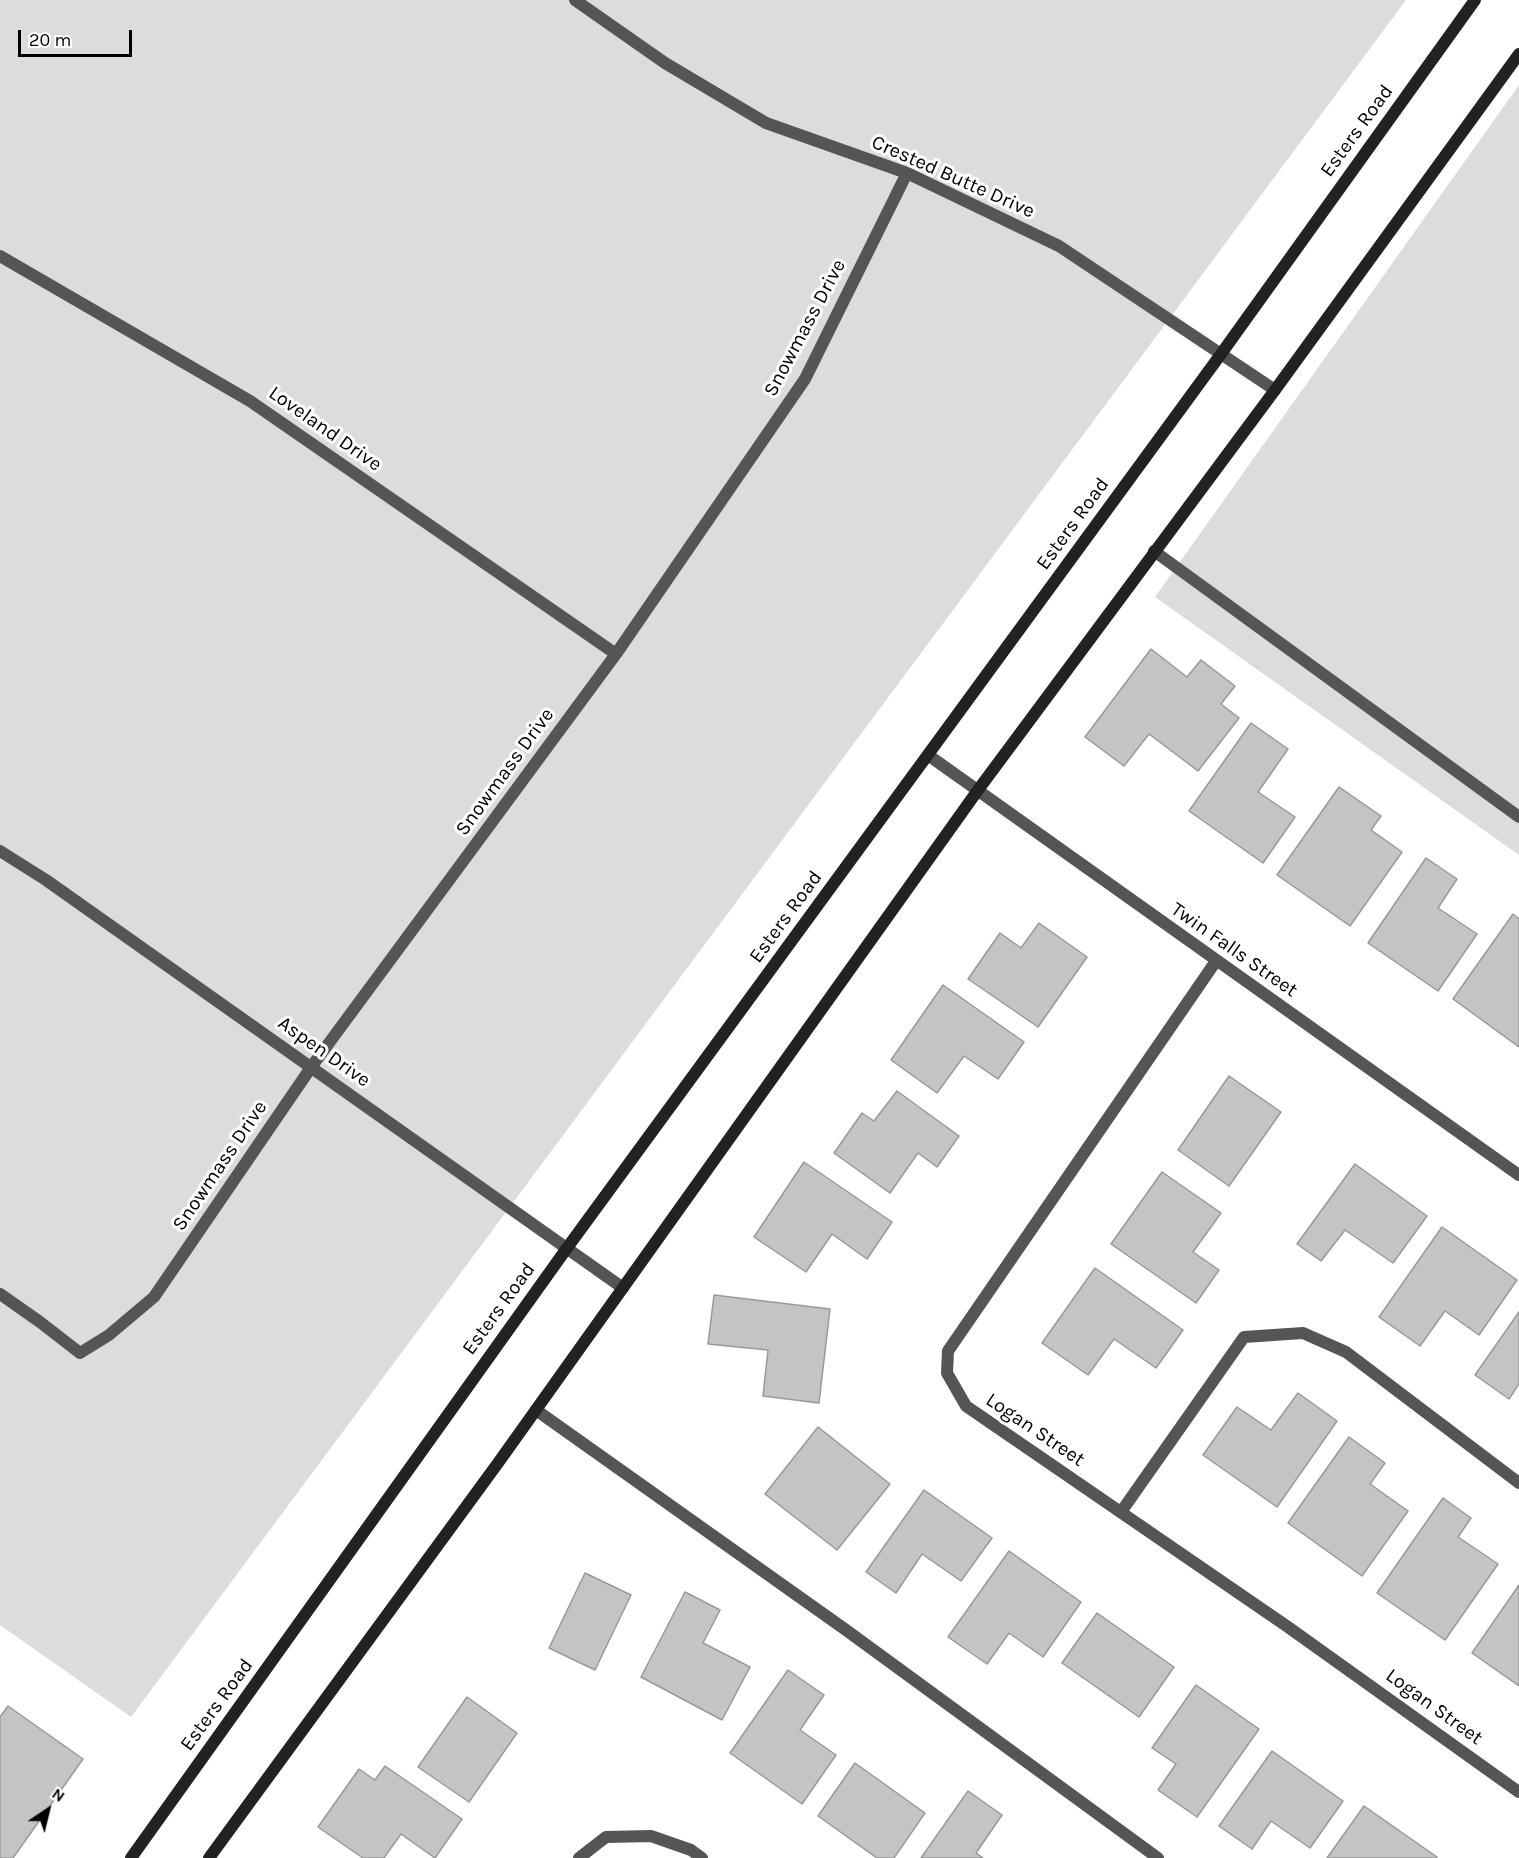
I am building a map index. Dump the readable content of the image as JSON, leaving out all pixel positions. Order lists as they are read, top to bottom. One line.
{"streets":{"main road":["Esters Road"],"street":["Crested Butte Drive","Snowmass Drive","Loveland Drive","Twin Falls Street","Aspen Drive","Logan Street"]},"crossings":[["Esters Road","Crested Butte Drive"],["Esters Road","Twin Falls Street"],["Esters Road","Aspen Drive"],["Crested Butte Drive","Snowmass Drive"],["Snowmass Drive","Loveland Drive"],["Snowmass Drive","Aspen Drive"],["Twin Falls Street","Logan Street"]],"scale_bar":"20 m","north":"top right"}
